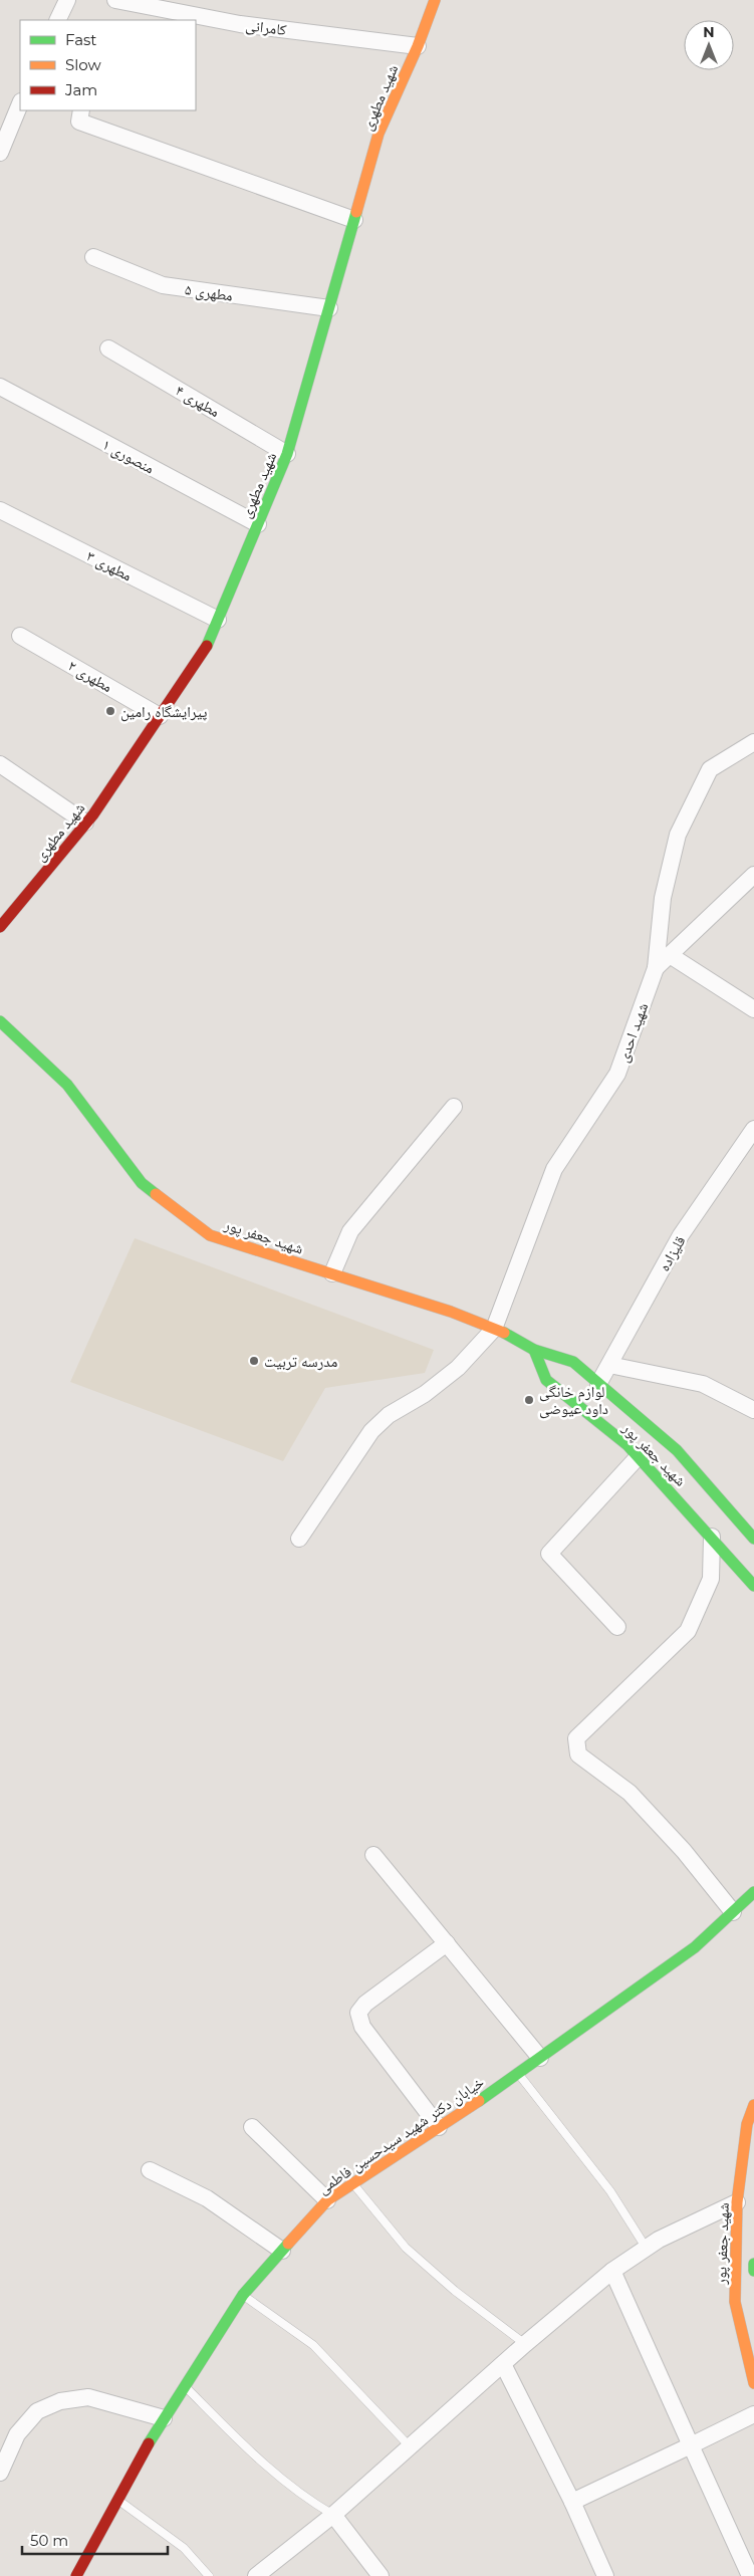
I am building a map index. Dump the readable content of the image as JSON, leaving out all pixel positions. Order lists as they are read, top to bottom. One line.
{"streets":{"street":["کامرانی","شهید مطهری","مطهری ۵","مطهری ۴","منصوری ۱","مطهری ۳","مطهری ۲","شهید احدی","شهید جعفر پور","قلیزاده","خیابان دکتر شهید سیدحسین فاطمی"]},"crossings":[["کامرانی","شهید مطهری"],["شهید مطهری","مطهری ۵"],["شهید مطهری","مطهری ۴"],["شهید مطهری","منصوری ۱"],["شهید مطهری","مطهری ۳"],["شهید مطهری","مطهری ۲"],["شهید احدی","شهید جعفر پور"],["شهید جعفر پور","قلیزاده"]],"places":["پیرایشگاه ‌رامین","مدرسه تربیت","لوازم خانگی داود عیوضی"],"legend":["Fast","Slow","Jam"],"scale_bar":"50 m","north":"top"}
